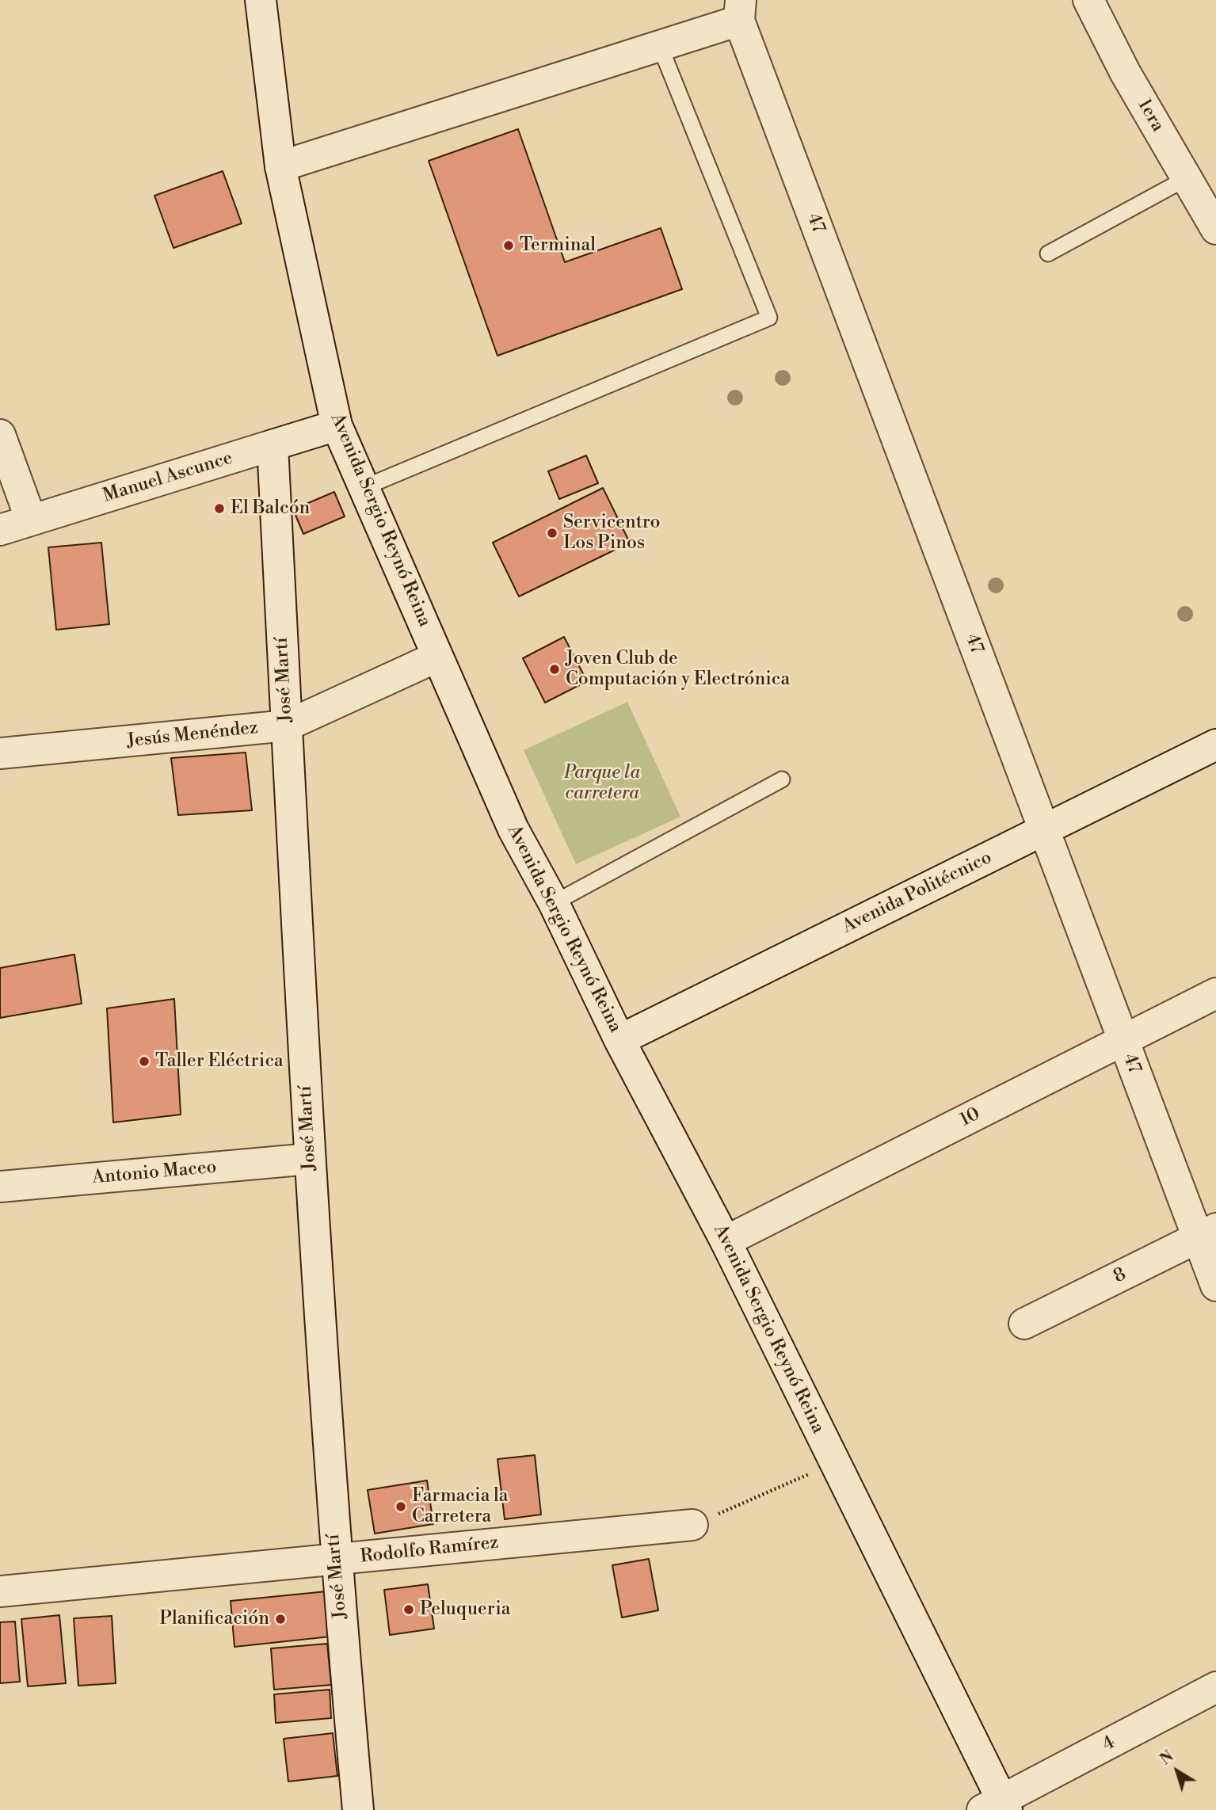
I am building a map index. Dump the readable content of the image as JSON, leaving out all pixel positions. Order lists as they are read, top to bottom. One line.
{"streets":{"street":["1era","47","Manuel Ascunce","Avenida Sergio Reynó Reina","José Martí","Jesús Menéndez","Avenida Politécnico","10","Antonio Maceo","8","Rodolfo Ramírez","4"]},"crossings":[["47","Avenida Politécnico"],["47","10"],["47","8"],["Manuel Ascunce","Avenida Sergio Reynó Reina"],["Manuel Ascunce","José Martí"],["Avenida Sergio Reynó Reina","Jesús Menéndez"],["Avenida Sergio Reynó Reina","Avenida Politécnico"],["Avenida Sergio Reynó Reina","10"],["Avenida Sergio Reynó Reina","4"],["José Martí","Jesús Menéndez"],["José Martí","Antonio Maceo"],["José Martí","Rodolfo Ramírez"]],"parks":["Parque la carretera"],"places":["Terminal","El Balcón","Servicentro Los Pinos","Joven Club de Computación y Electrónica","Taller Eléctrica","Farmacia la Carretera","Peluqueria","Planificación"],"north":"top left"}
